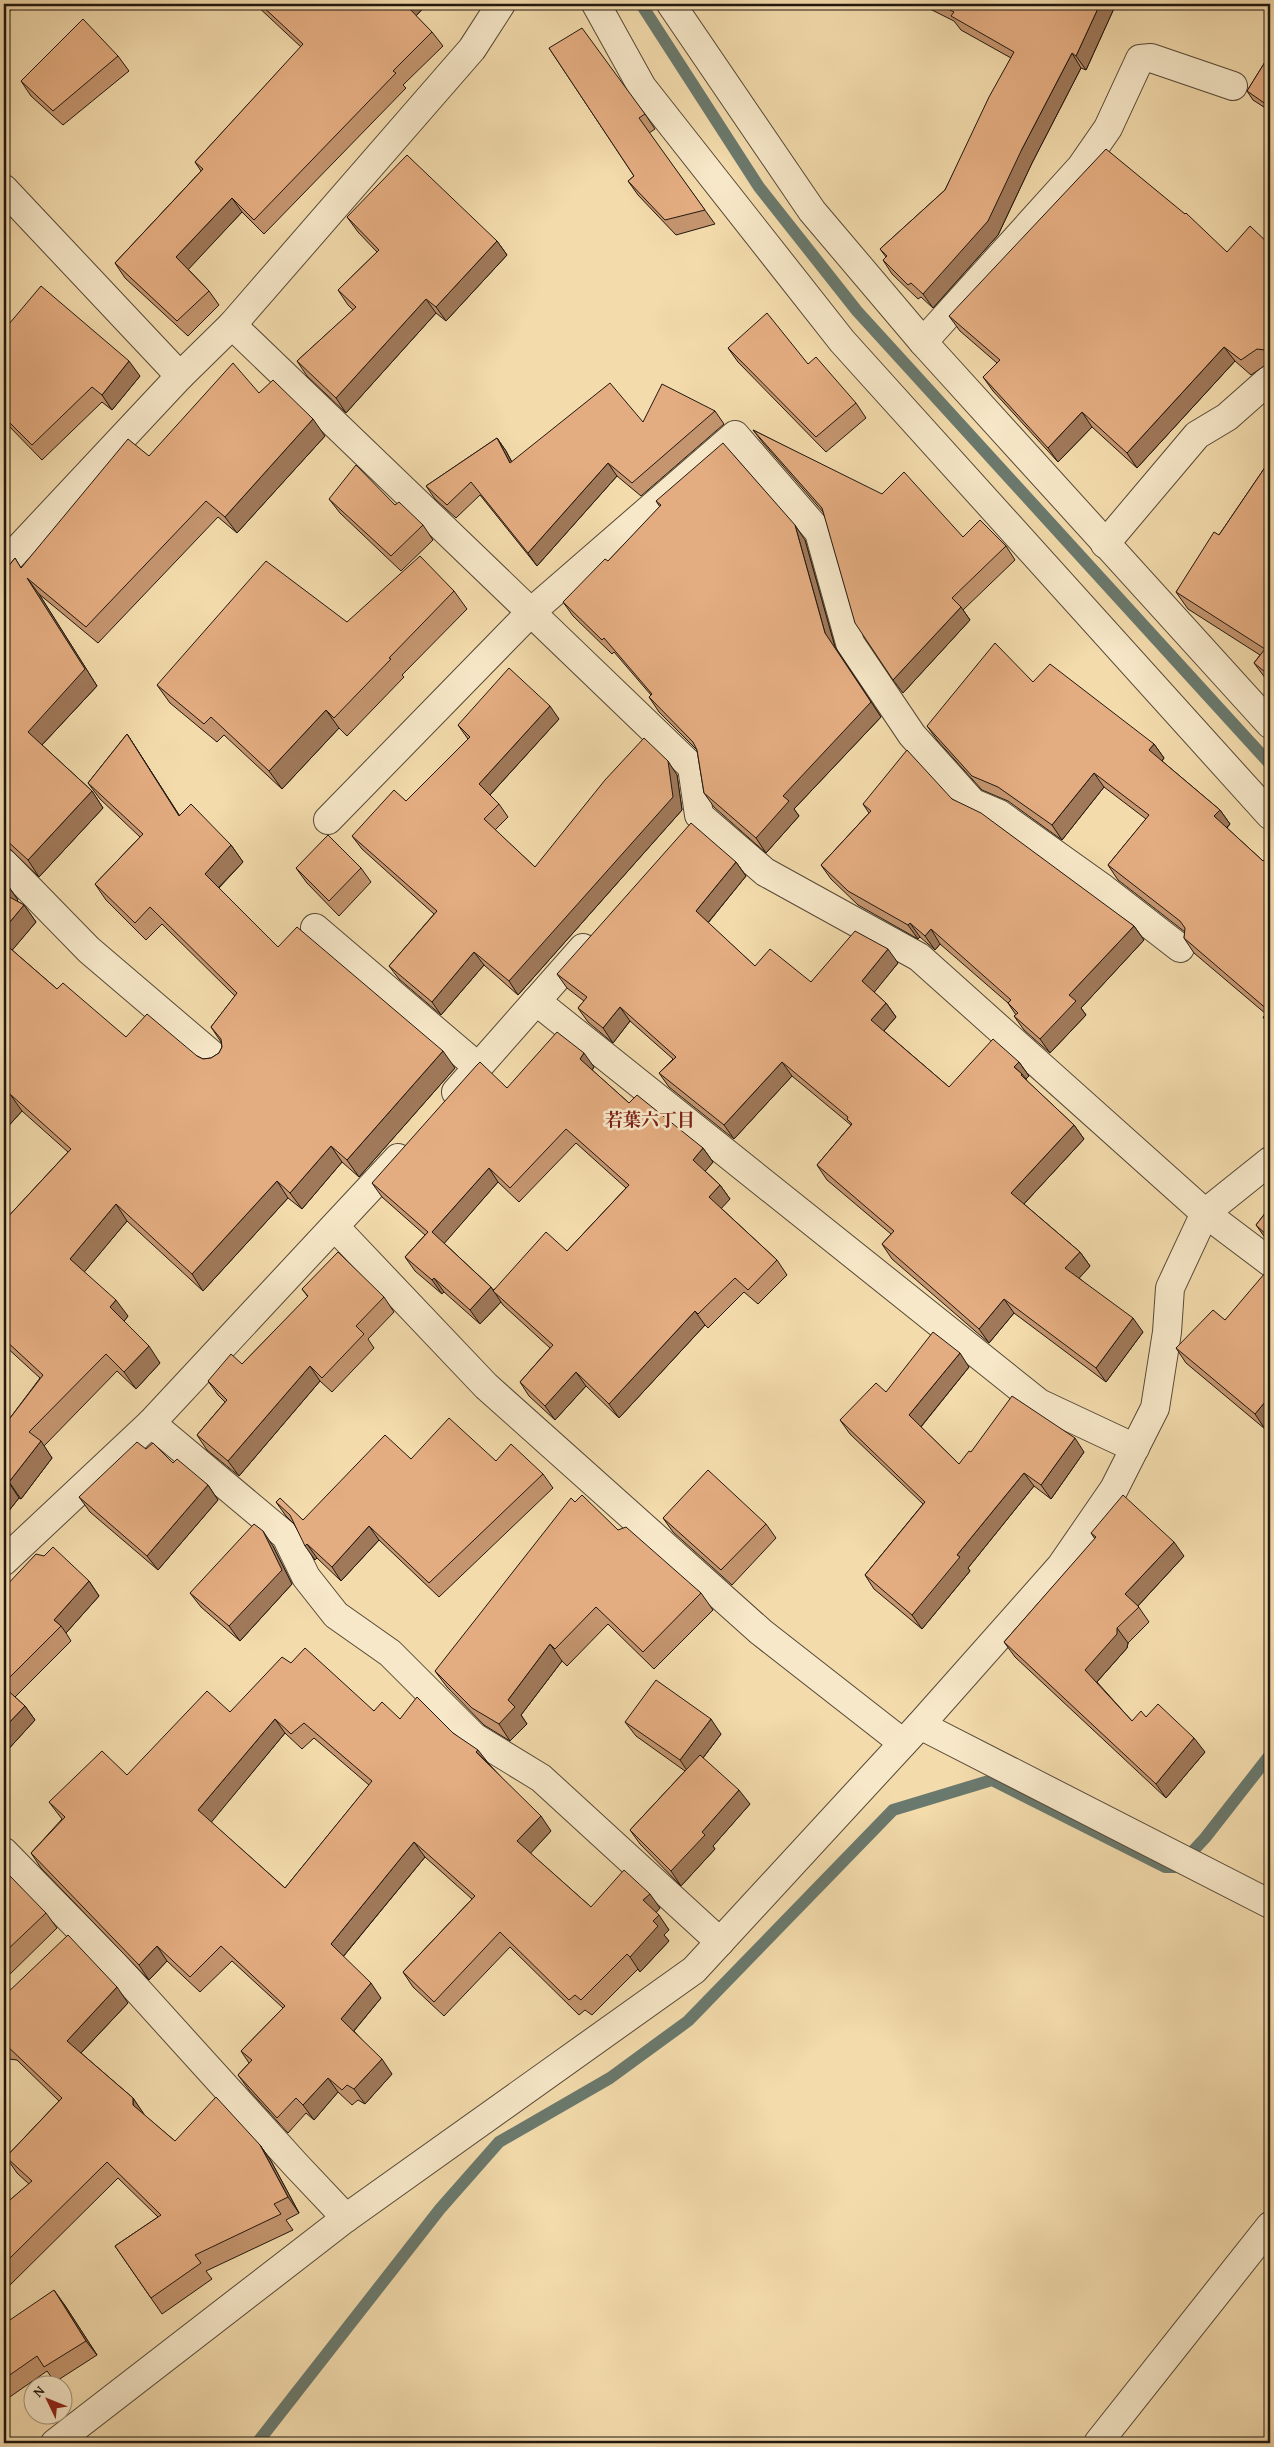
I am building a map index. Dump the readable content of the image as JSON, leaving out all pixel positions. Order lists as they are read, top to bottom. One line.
{"districts":["若葉六丁目"],"north":"top left"}
